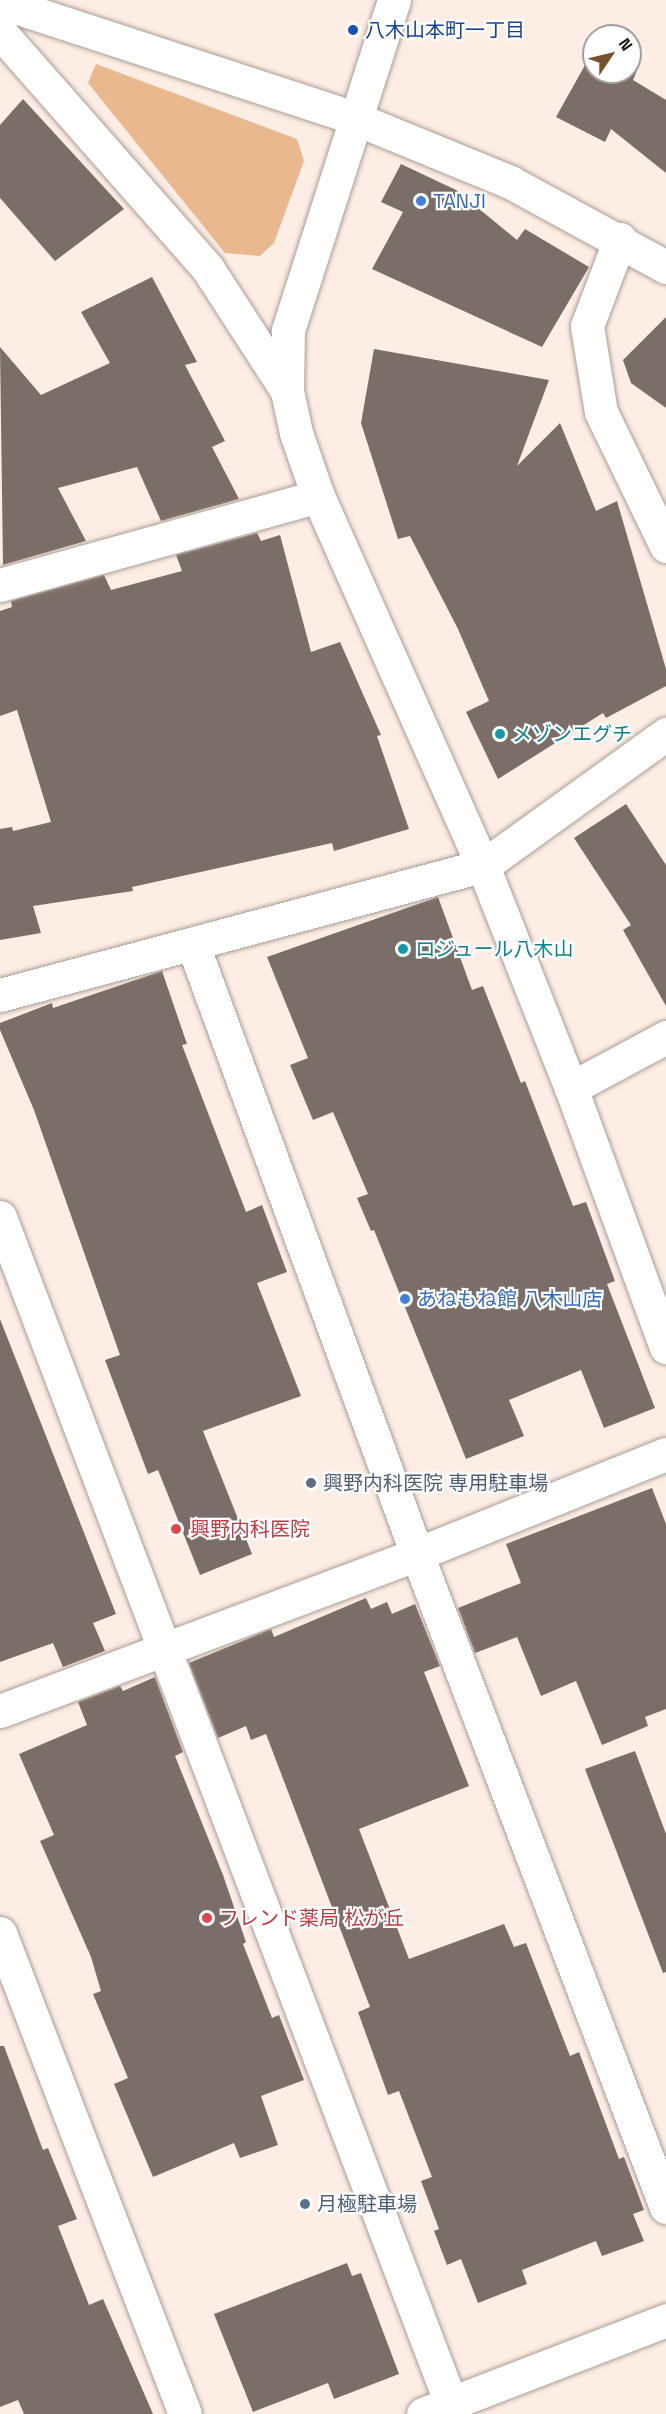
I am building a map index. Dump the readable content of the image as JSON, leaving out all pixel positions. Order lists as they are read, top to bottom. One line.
{"places":["八木山本町一丁目","TANJI","メゾンエグチ","ロジュール八木山","あねもね館 八木山店","興野内科医院 専用駐車場","興野内科医院","フレンド薬局 松が丘","月極駐車場"],"north":"top right"}
